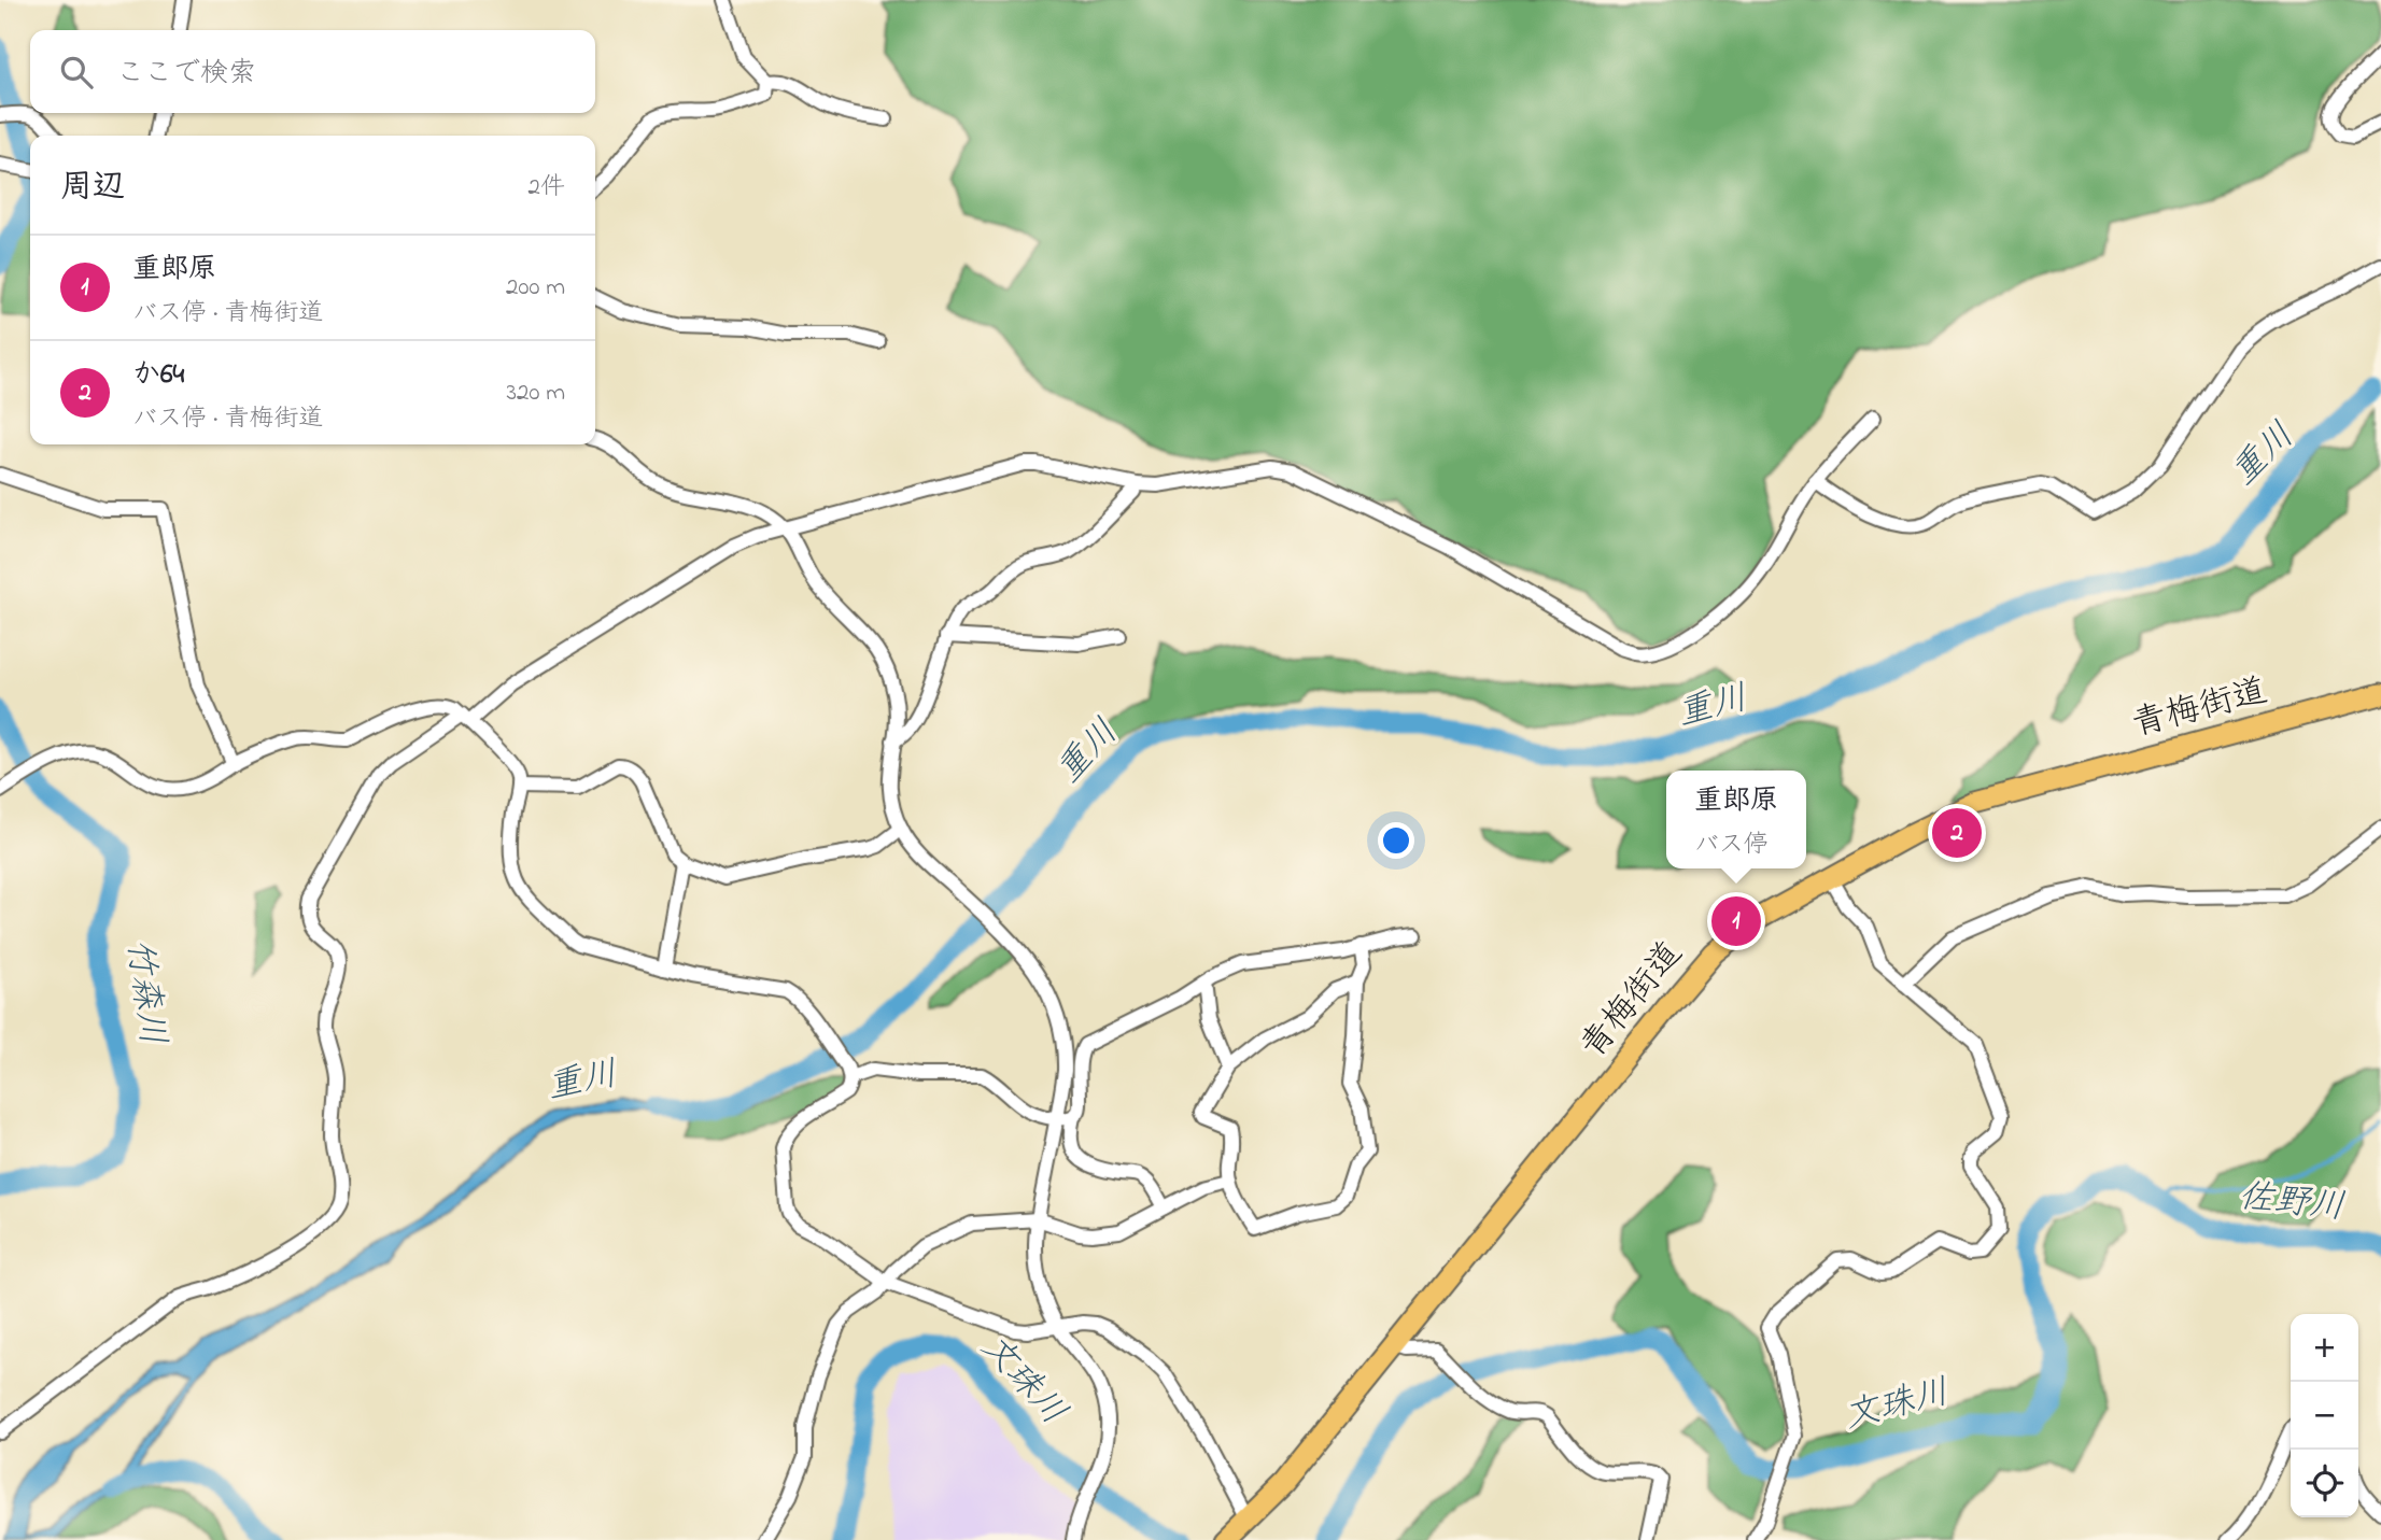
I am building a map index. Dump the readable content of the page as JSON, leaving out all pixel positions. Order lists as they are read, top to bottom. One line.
{"streets":{"highway":["青梅街道"]},"water":["重川","竹森川","佐野川","文珠川"],"page":{"search":"ここで検索","heading":["周辺","2件"],"list":[{"mark":"1","name":"重郎原","note":"バス停 · 青梅街道","value":"200 m"},{"mark":"2","name":"か64","note":"バス停 · 青梅街道","value":"320 m"}],"popup":["重郎原","バス停"],"pins":["2","1"],"map_buttons":["+","−"]}}
